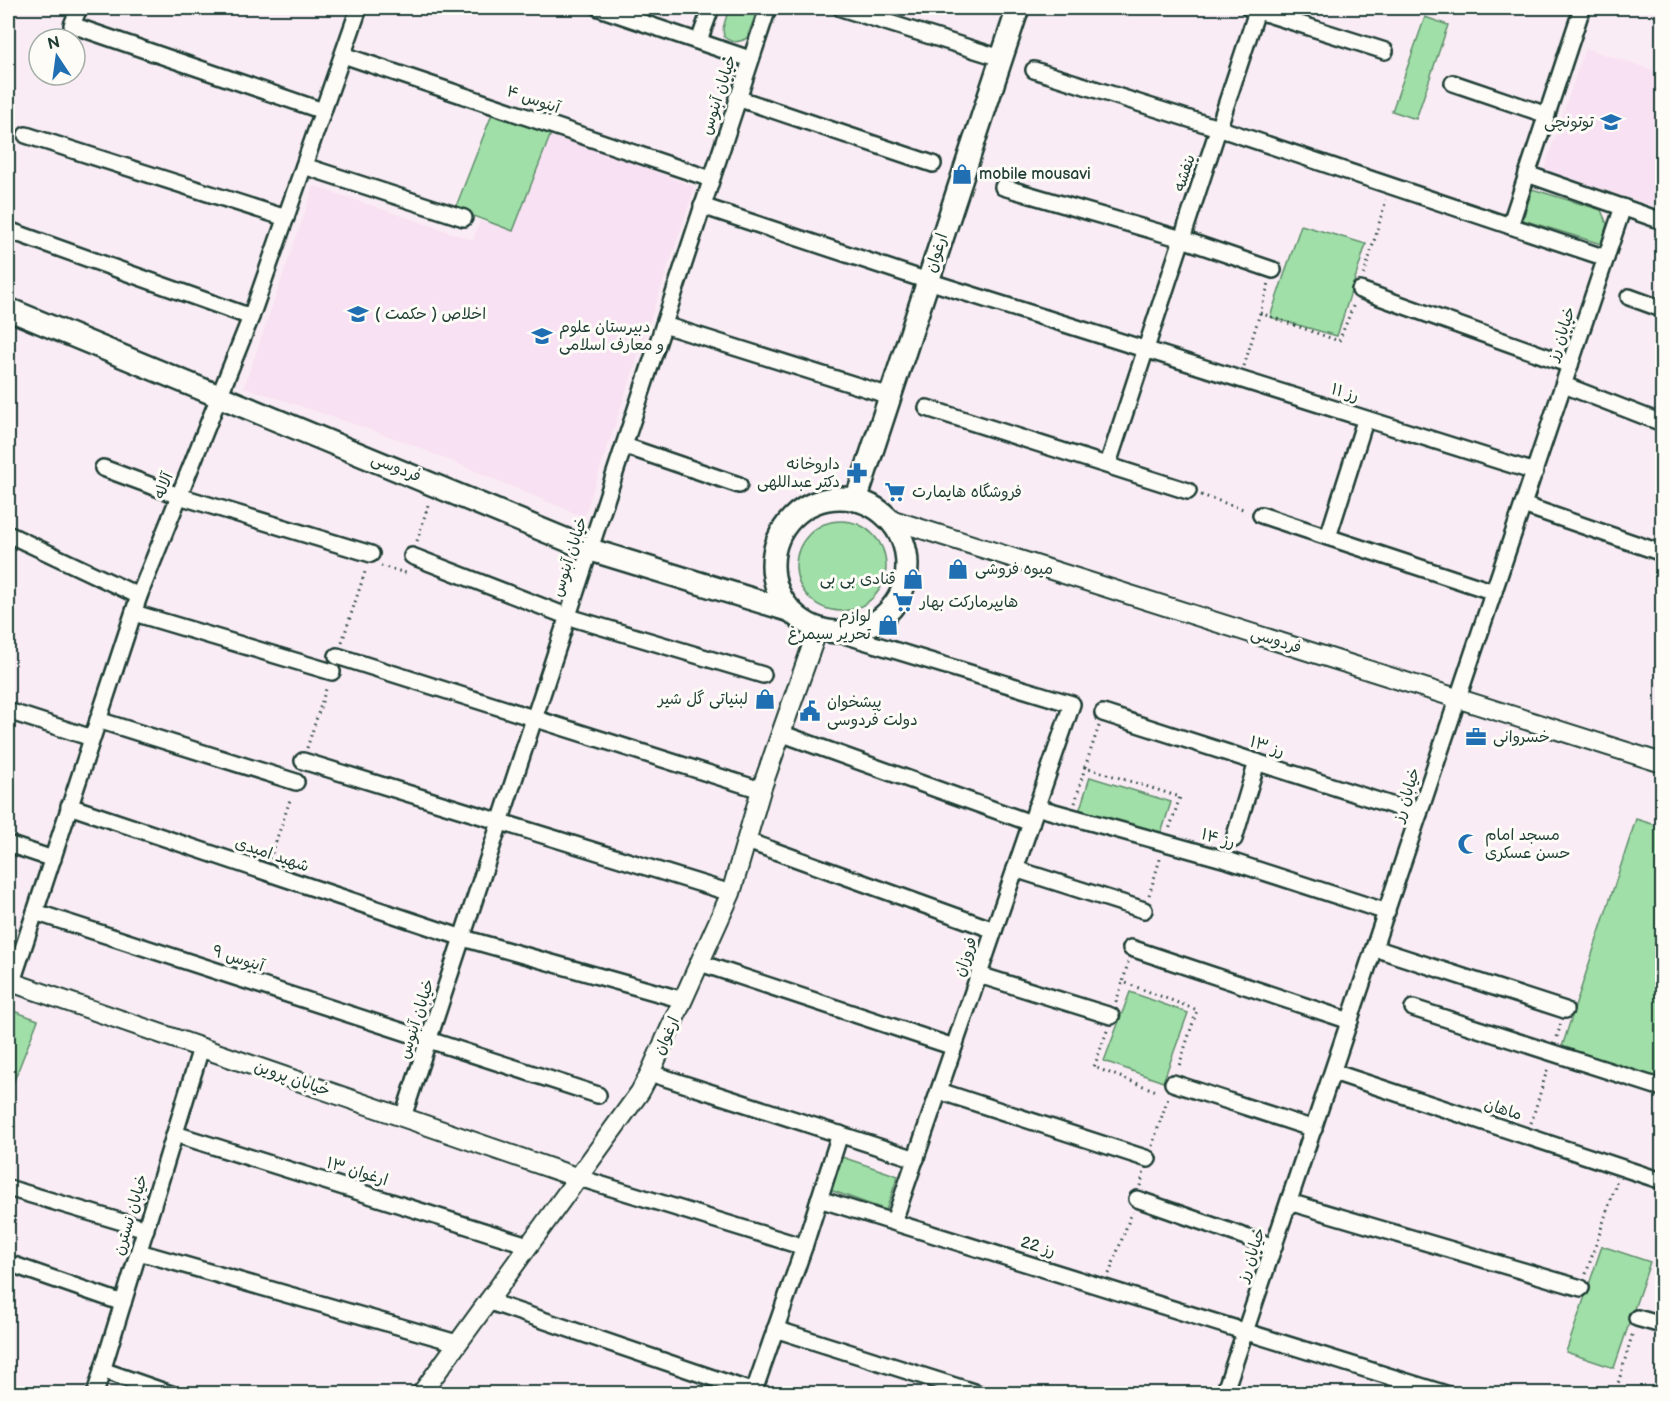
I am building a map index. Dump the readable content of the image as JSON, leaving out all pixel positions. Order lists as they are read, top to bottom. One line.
{"streets":{"main road":["ارغوان","فردوسی"],"street":["خیابان آبنوس","آبنوس ۴","بنفشه","خیابان رز","رز ۱۱","آلاله","رز ۱۳","رز ۱۴","شهید امیدی","فروزان","آبنوس ۹","خیابان پروین","ماهان","ارغوان ۱۳","خیابان نسترن","رز 22"]},"crossings":[["خیابان آبنوس","آبنوس ۴"],["خیابان آبنوس","فردوسی"],["خیابان آبنوس","شهید امیدی"],["خیابان آبنوس","آبنوس ۹"],["خیابان آبنوس","خیابان پروین"],["آبنوس ۴","آلاله"],["بنفشه","رز ۱۱"],["ارغوان","فردوسی"],["ارغوان","شهید امیدی"],["ارغوان","فروزان"],["ارغوان","خیابان پروین"],["ارغوان","ارغوان ۱۳"],["خیابان رز","رز ۱۱"],["خیابان رز","فردوسی"],["خیابان رز","رز ۱۳"],["خیابان رز","رز ۱۴"],["خیابان رز","ماهان"],["خیابان رز","رز 22"],["فردوسی","آلاله"],["فردوسی","فروزان"],["آلاله","شهید امیدی"],["آلاله","آبنوس ۹"],["آلاله","خیابان پروین"],["رز ۱۴","فروزان"],["فروزان","رز 22"],["خیابان پروین","خیابان نسترن"],["ارغوان ۱۳","خیابان نسترن"]],"places":{"school or university":["توتونچی","اخلاص ( حکمت )","دبیرستان علوم و معارف اسلامی"],"shop":["mobile mousavi","میوه فروشی","قنادی بی بی","لوازم تحریر سیمرغ","لبنیاتی گل شیر"],"pharmacy":["داروخانه دکتر عبداللهی"],"supermarket":["فروشگاه هایمارت","هایپرمارکت بهار"],"public building":["پیشخوان دولت فردوسی"],"office":["خسروانی"],"mosque":["مسجد امام حسن عسکری"]},"north":"top"}
